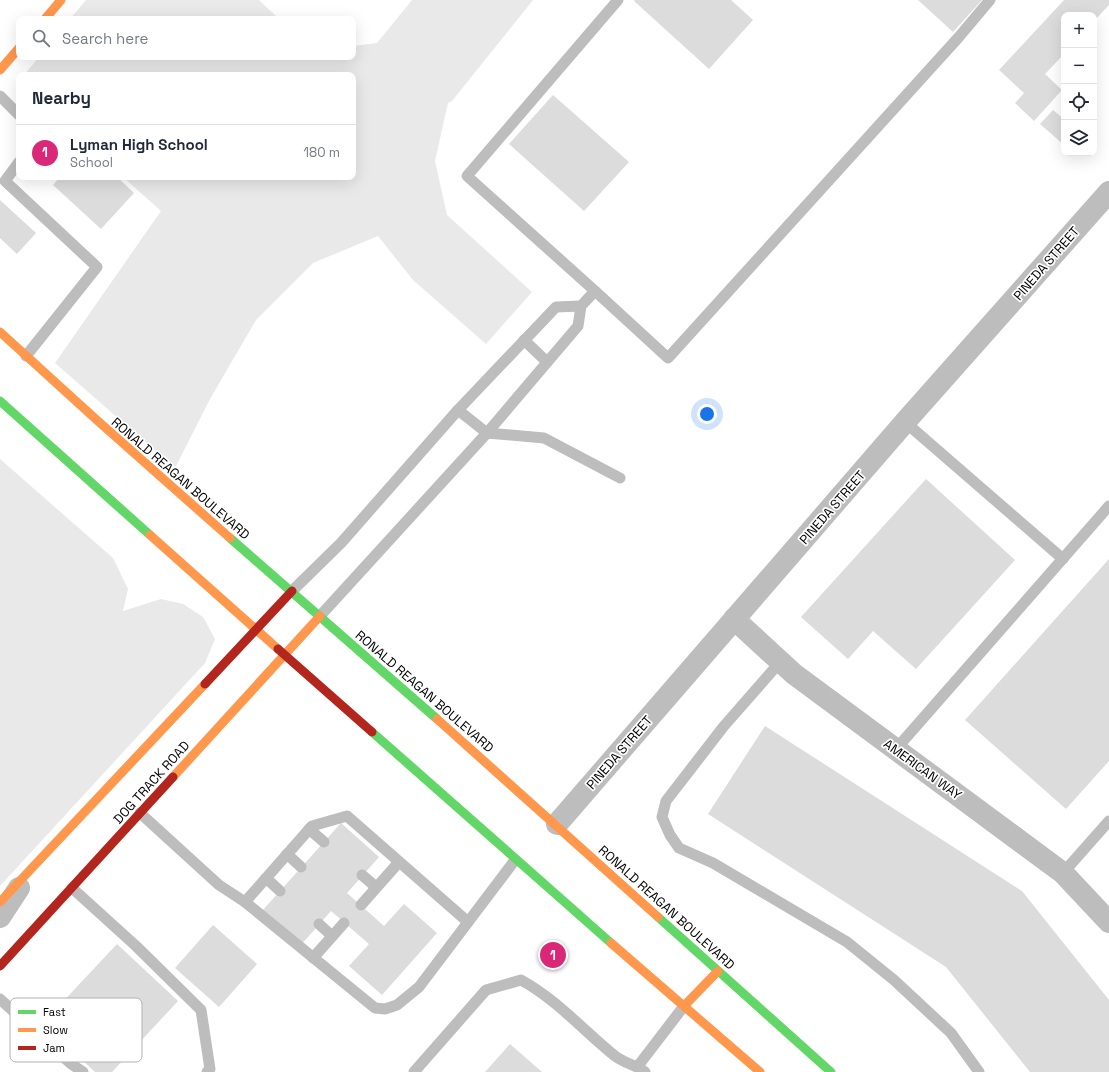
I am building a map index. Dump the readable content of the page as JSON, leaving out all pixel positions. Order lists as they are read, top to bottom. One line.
{"streets":{"main road":["RONALD REAGAN BOULEVARD","DOG TRACK ROAD"],"street":["PINEDA STREET","AMERICAN WAY"]},"crossings":[["PINEDA STREET","RONALD REAGAN BOULEVARD"],["PINEDA STREET","AMERICAN WAY"],["RONALD REAGAN BOULEVARD","DOG TRACK ROAD"]],"legend":["Fast","Slow","Jam"],"page":{"map_buttons":["+","−"],"search":"Search here","heading":"Nearby","list":[{"mark":"1","name":"Lyman High School","note":"School","value":"180 m"}],"pins":"1"}}
